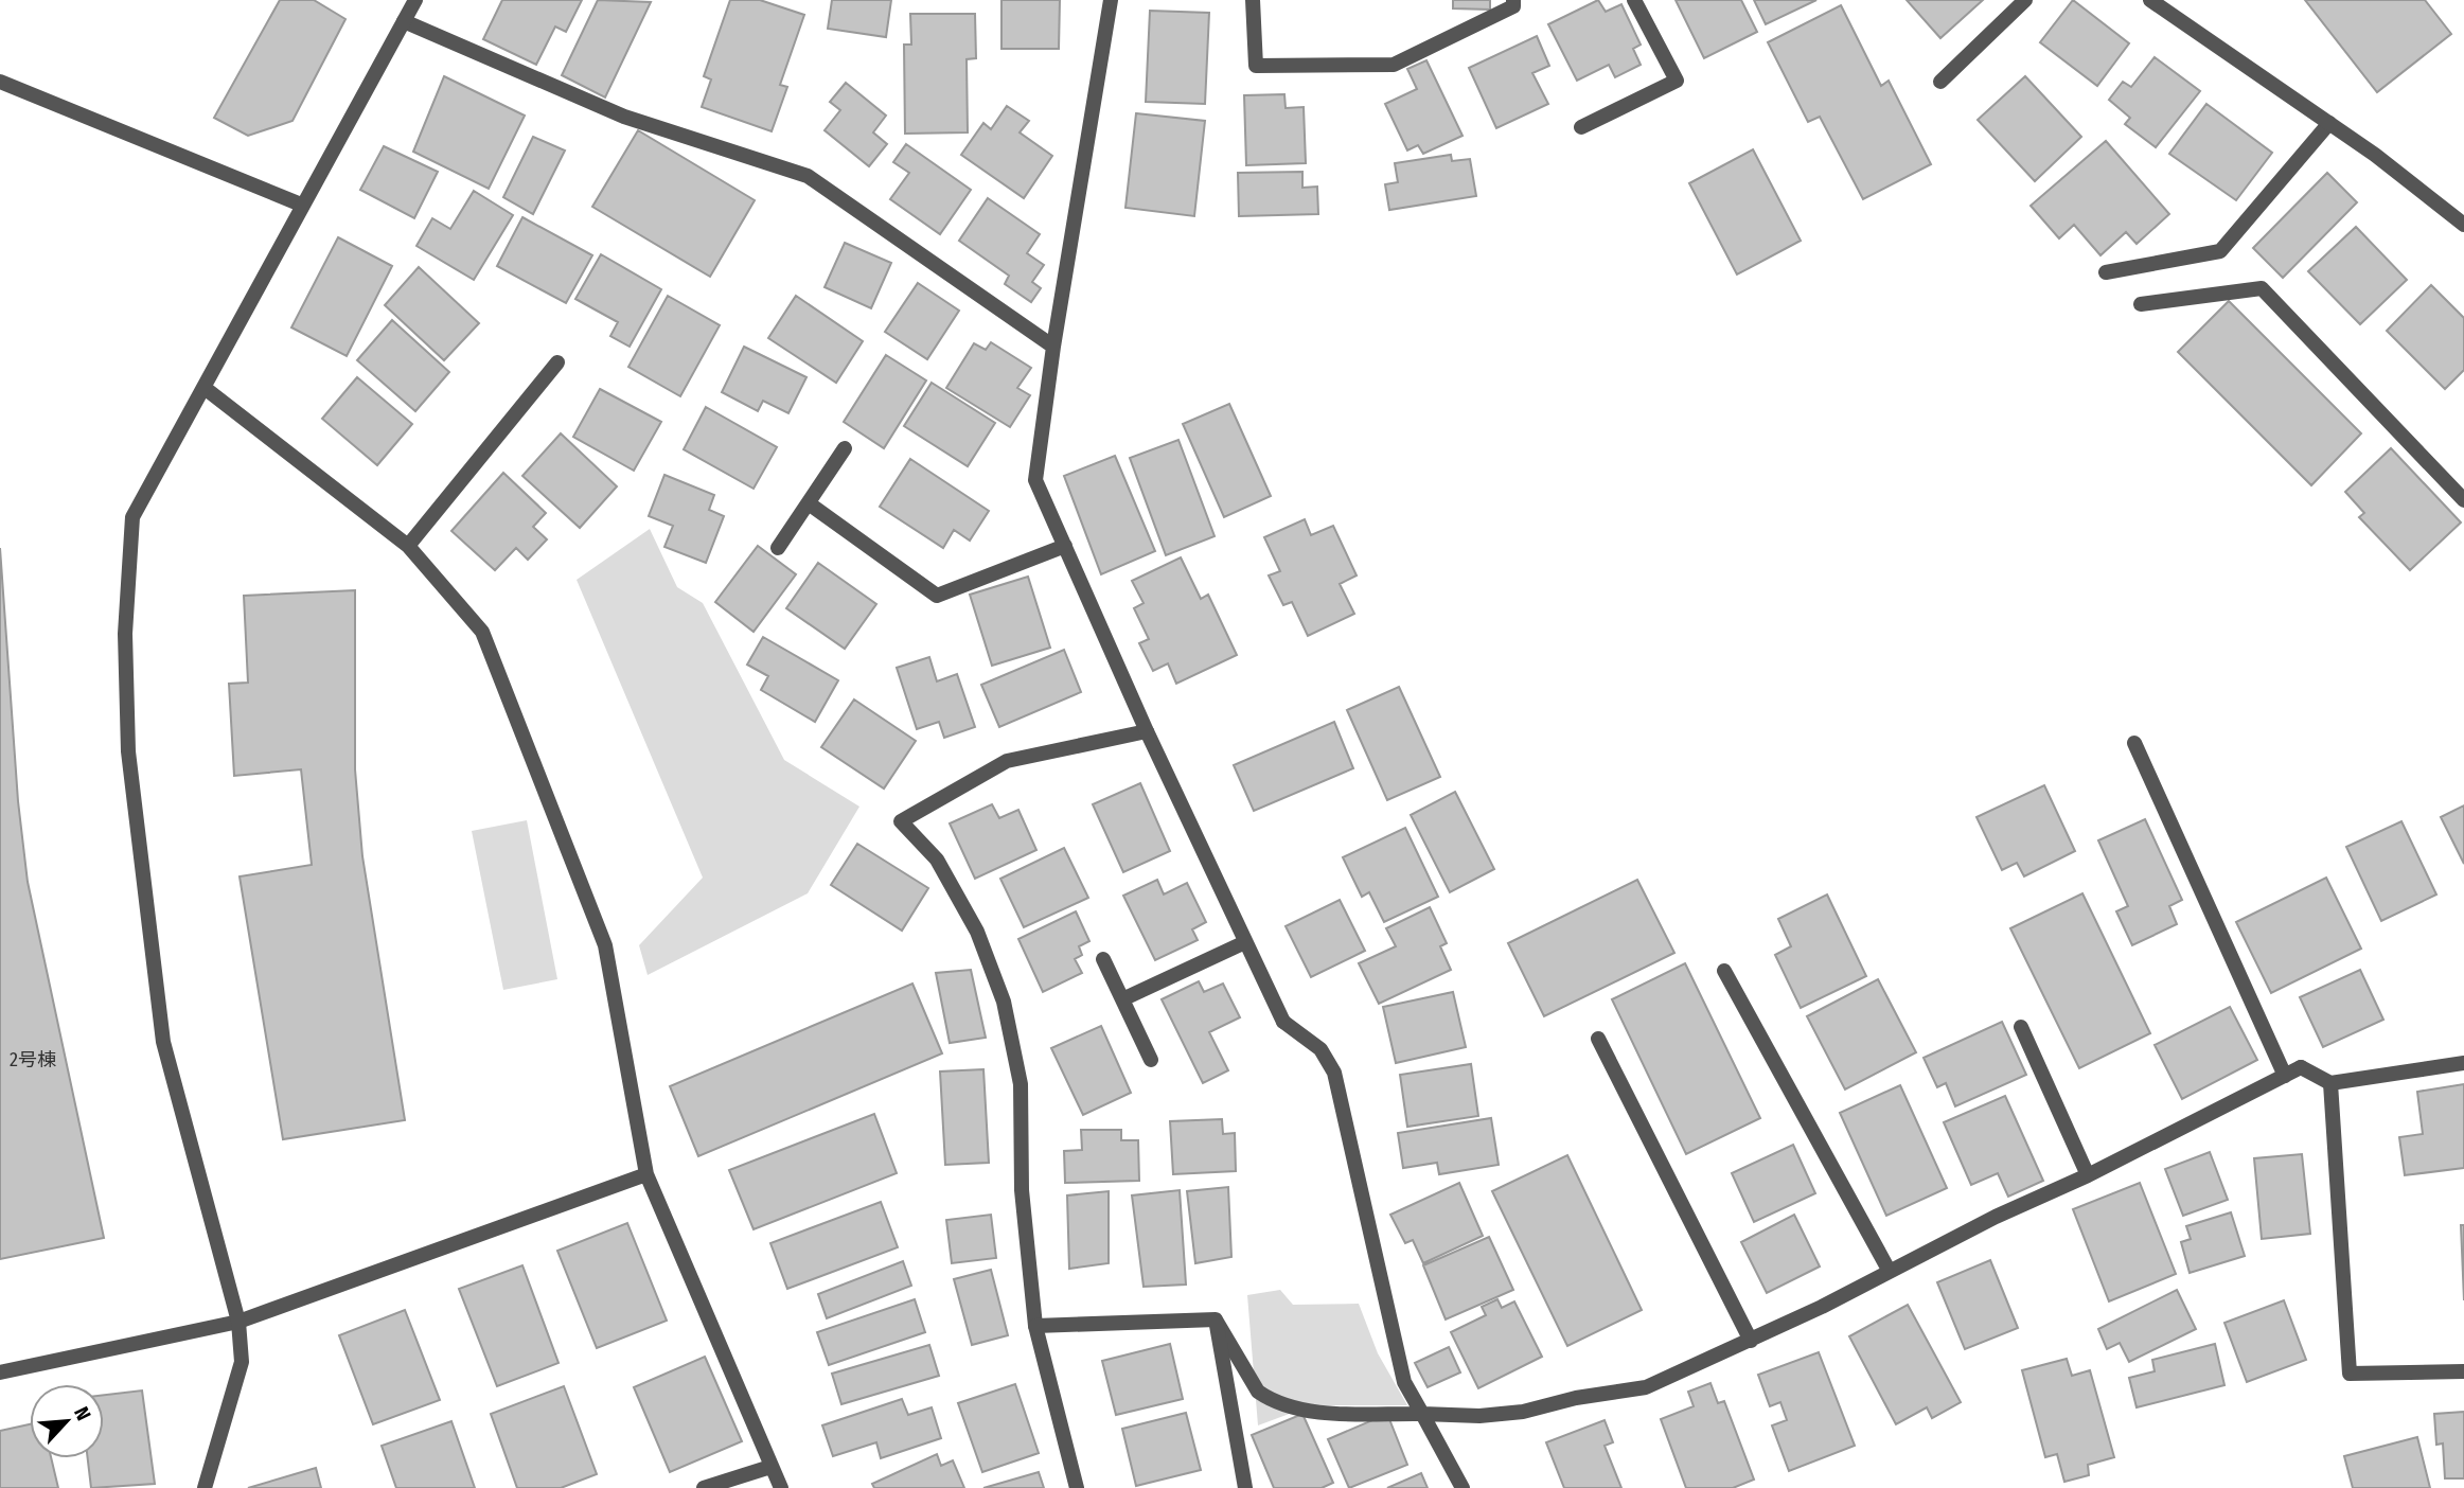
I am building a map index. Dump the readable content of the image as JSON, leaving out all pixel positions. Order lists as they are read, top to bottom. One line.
{"house_numbers":["2号棟"],"north":"top right"}
